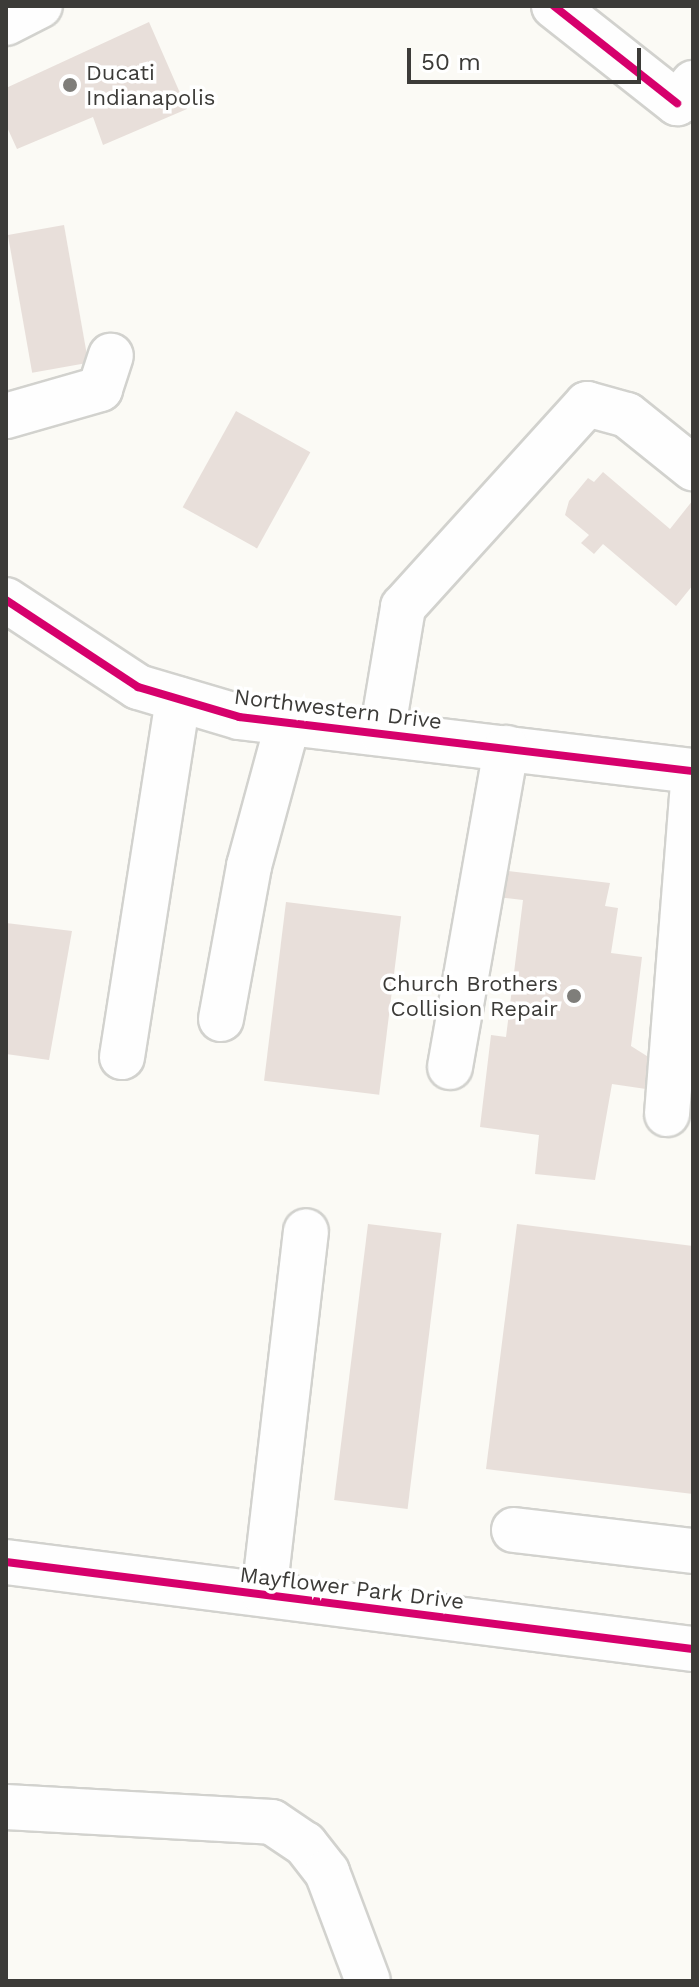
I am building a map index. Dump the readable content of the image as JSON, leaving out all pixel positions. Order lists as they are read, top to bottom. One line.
{"streets":{"street":["Northwestern Drive","Mayflower Park Drive"]},"places":["Ducati Indianapolis","Church Brothers Collision Repair"],"scale_bar":"50 m"}
